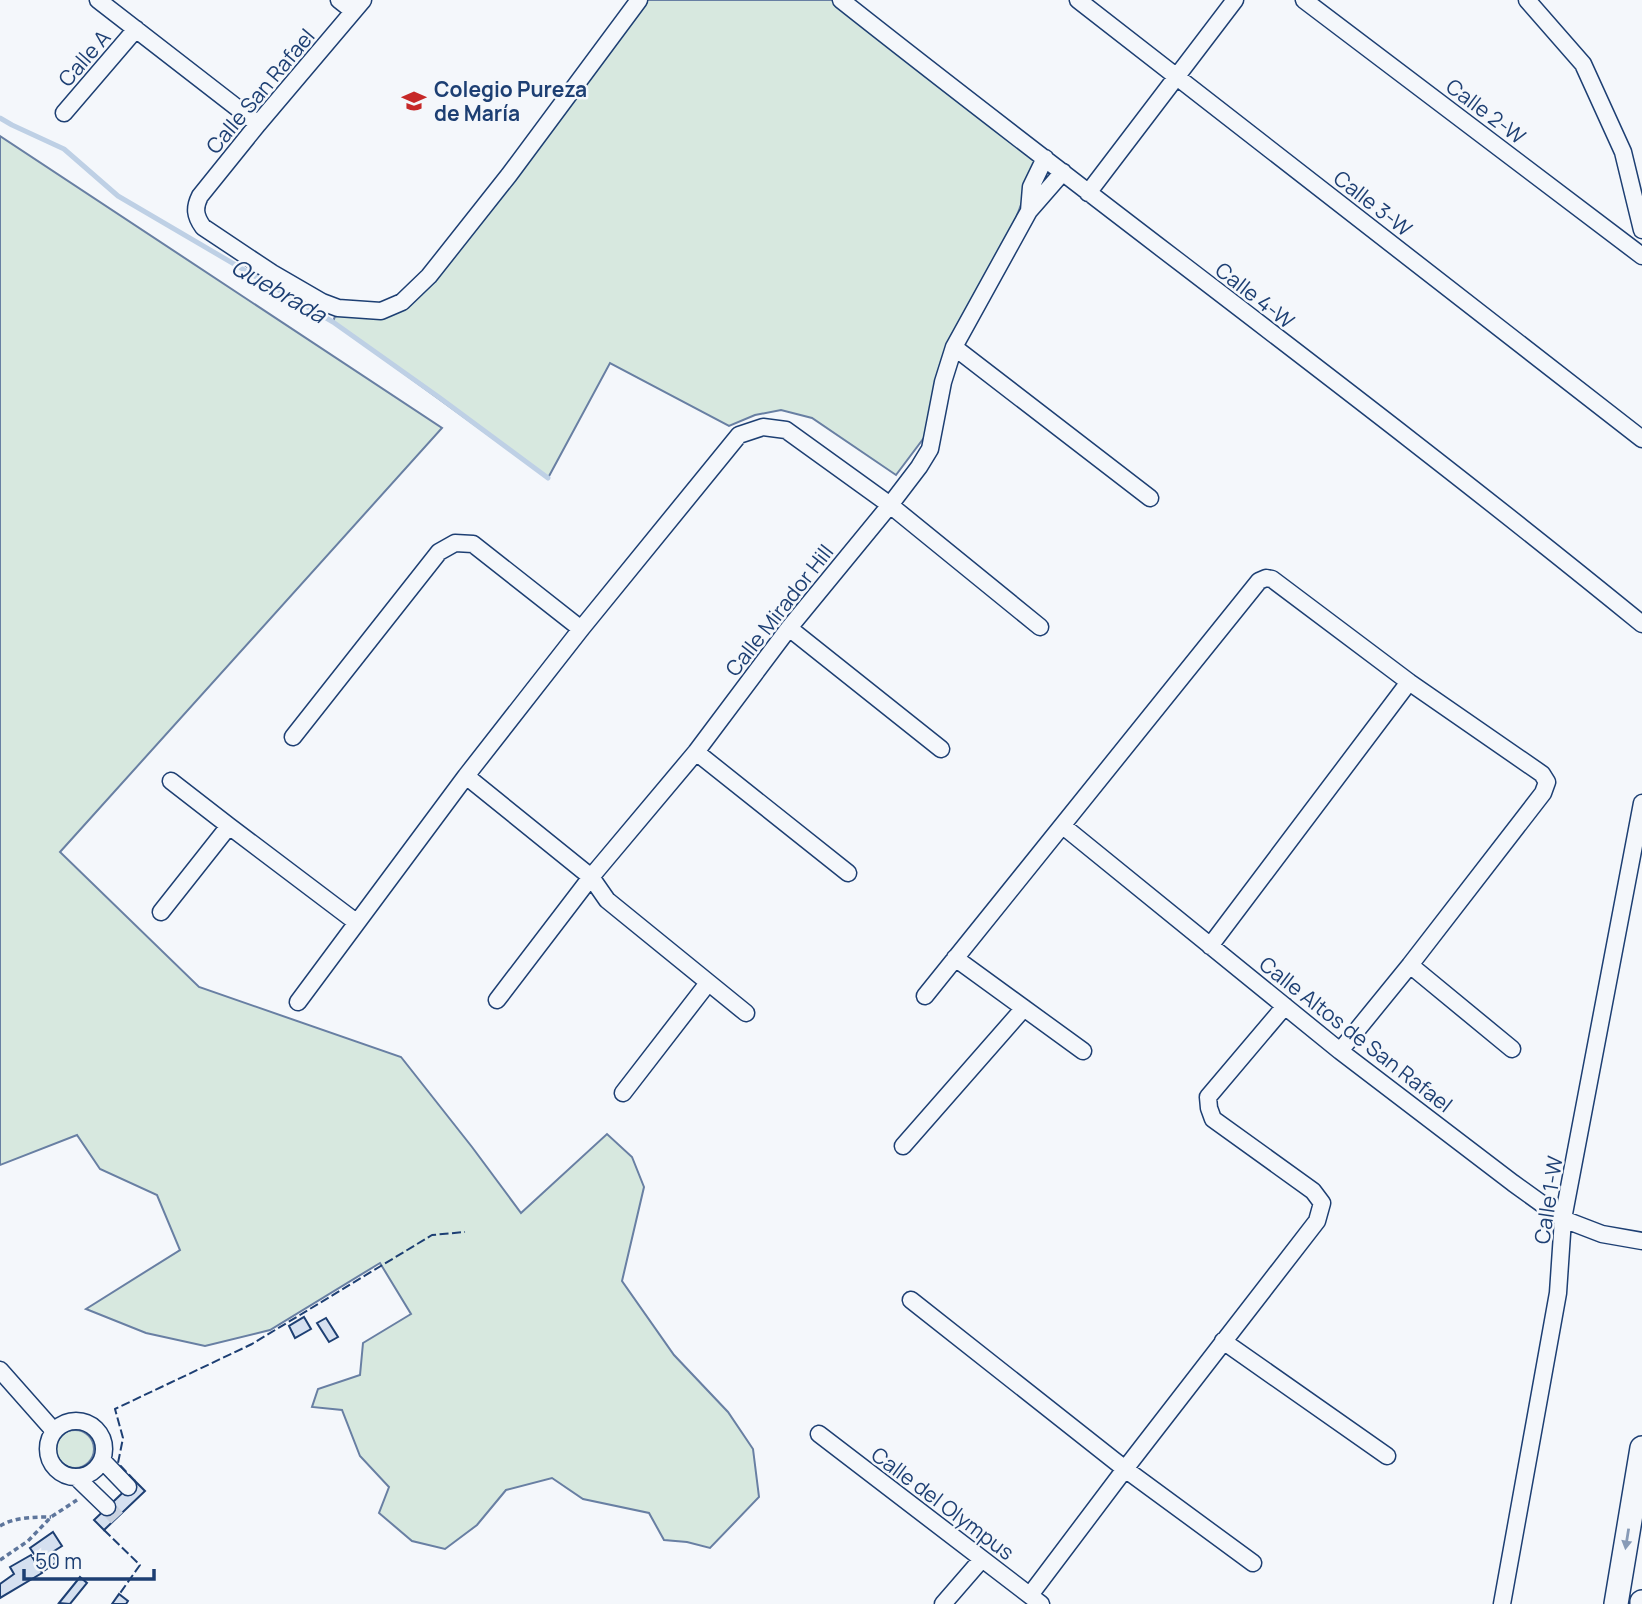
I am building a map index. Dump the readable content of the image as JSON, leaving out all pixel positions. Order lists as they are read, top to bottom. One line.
{"streets":{"street":["Calle A","Calle San Rafael","Calle 2-W","Calle 3-W","Calle 4-W","Calle Mirador Hill","Calle Altos de San Rafael","Calle 1-W","Calle del Olympus"]},"crossings":[["Calle 4-W","Calle Mirador Hill"],["Calle Altos de San Rafael","Calle 1-W"]],"water":["Quebrada"],"places":{"school or university":["Colegio Pureza de María"]},"scale_bar":"50 m"}
